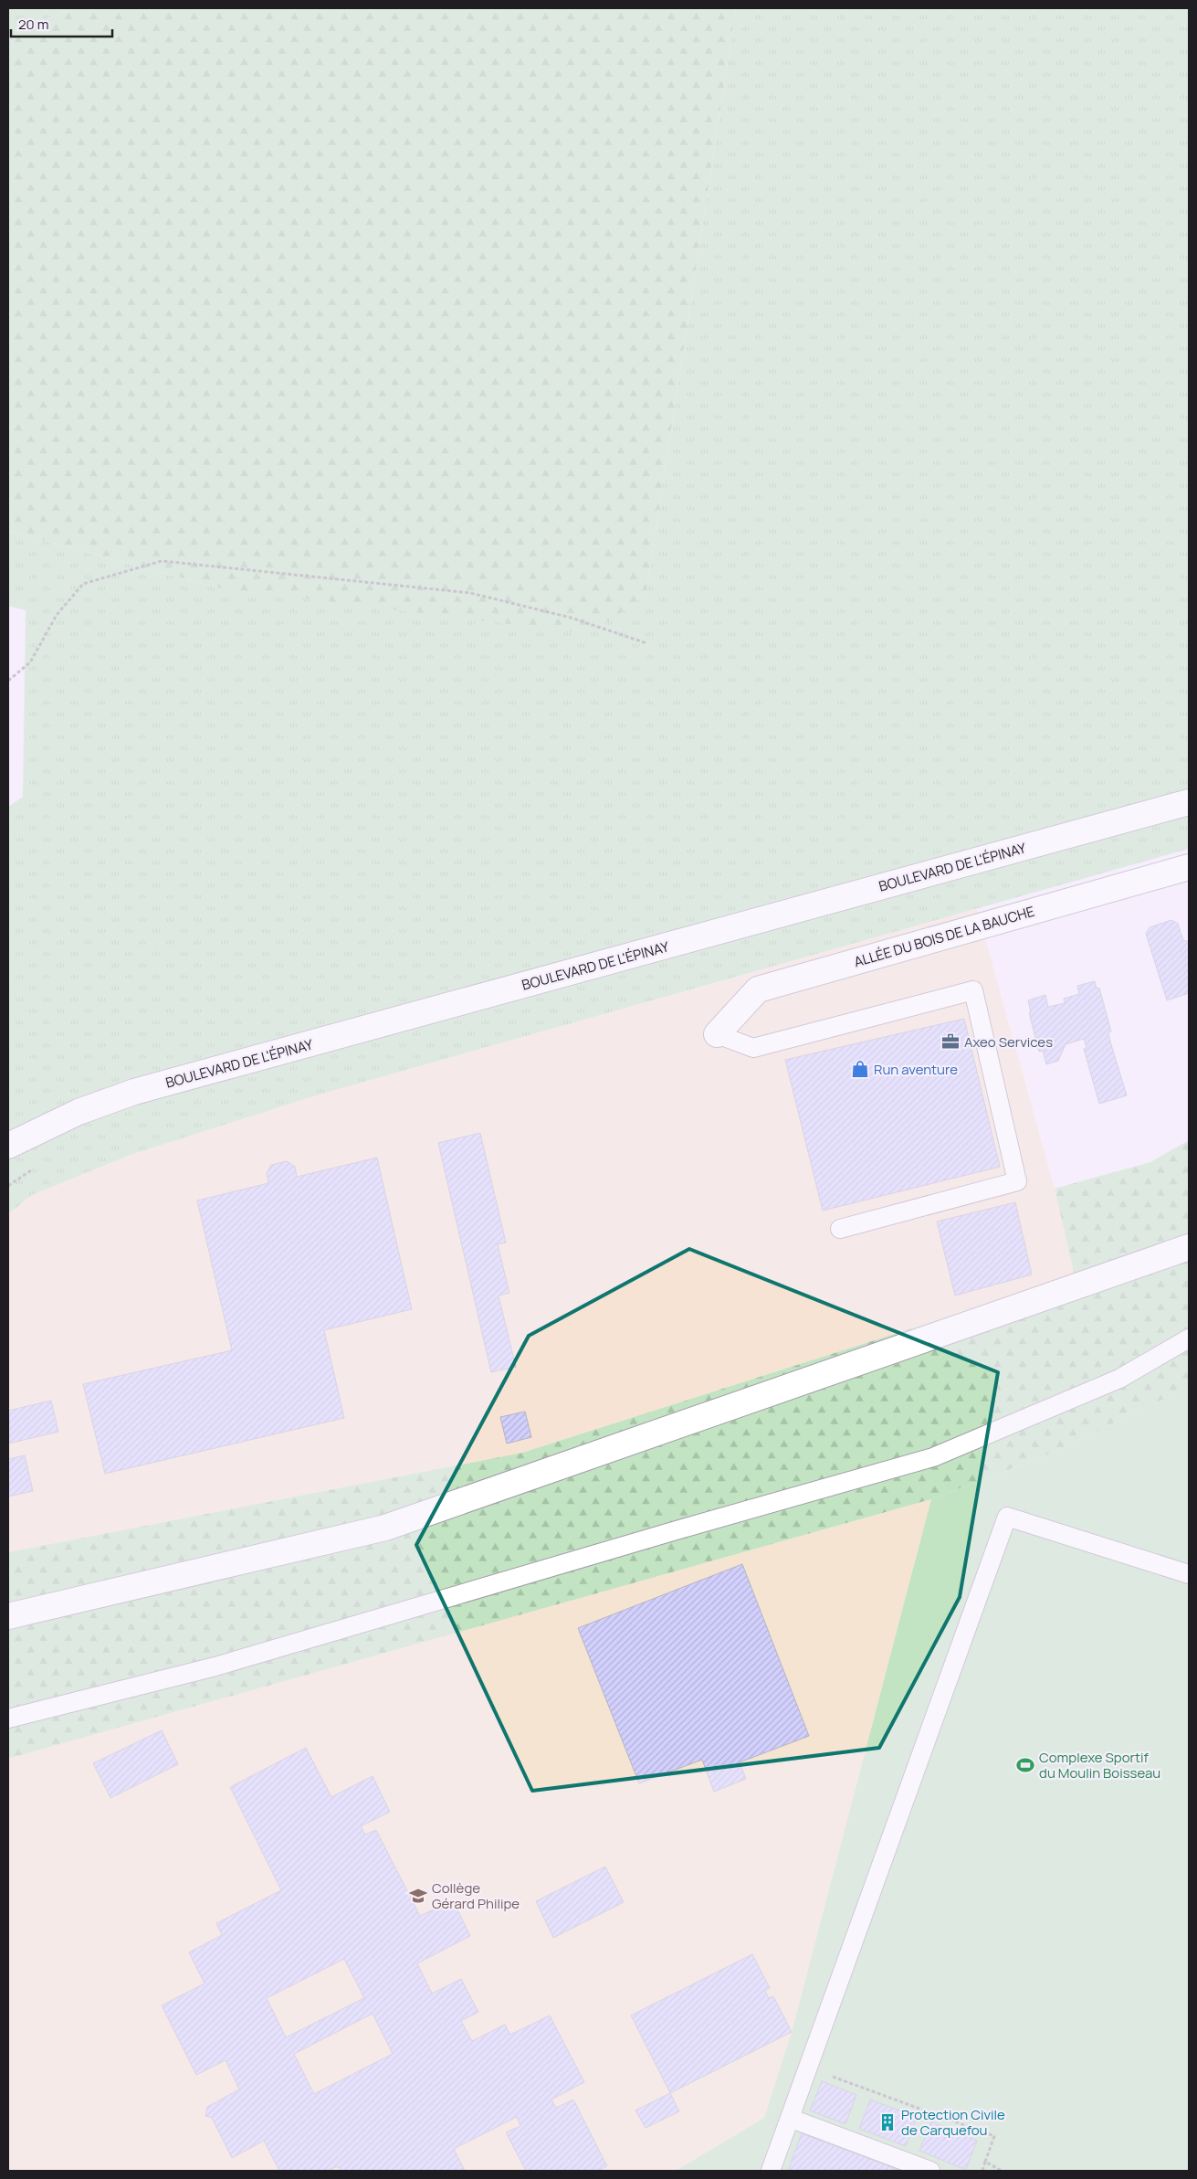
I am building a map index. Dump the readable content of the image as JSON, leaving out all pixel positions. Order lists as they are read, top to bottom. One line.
{"streets":{"street":["BOULEVARD DE L'ÉPINAY","ALLÉE DU BOIS DE LA BAUCHE"]},"places":{"office":["Axeo Services"],"shop":["Run aventure"],"sports":["Complexe Sportif du Moulin Boisseau"],"school or university":["Collège Gérard Philipe"],"building":["Protection Civile de Carquefou"]},"scale_bar":"20 m"}
